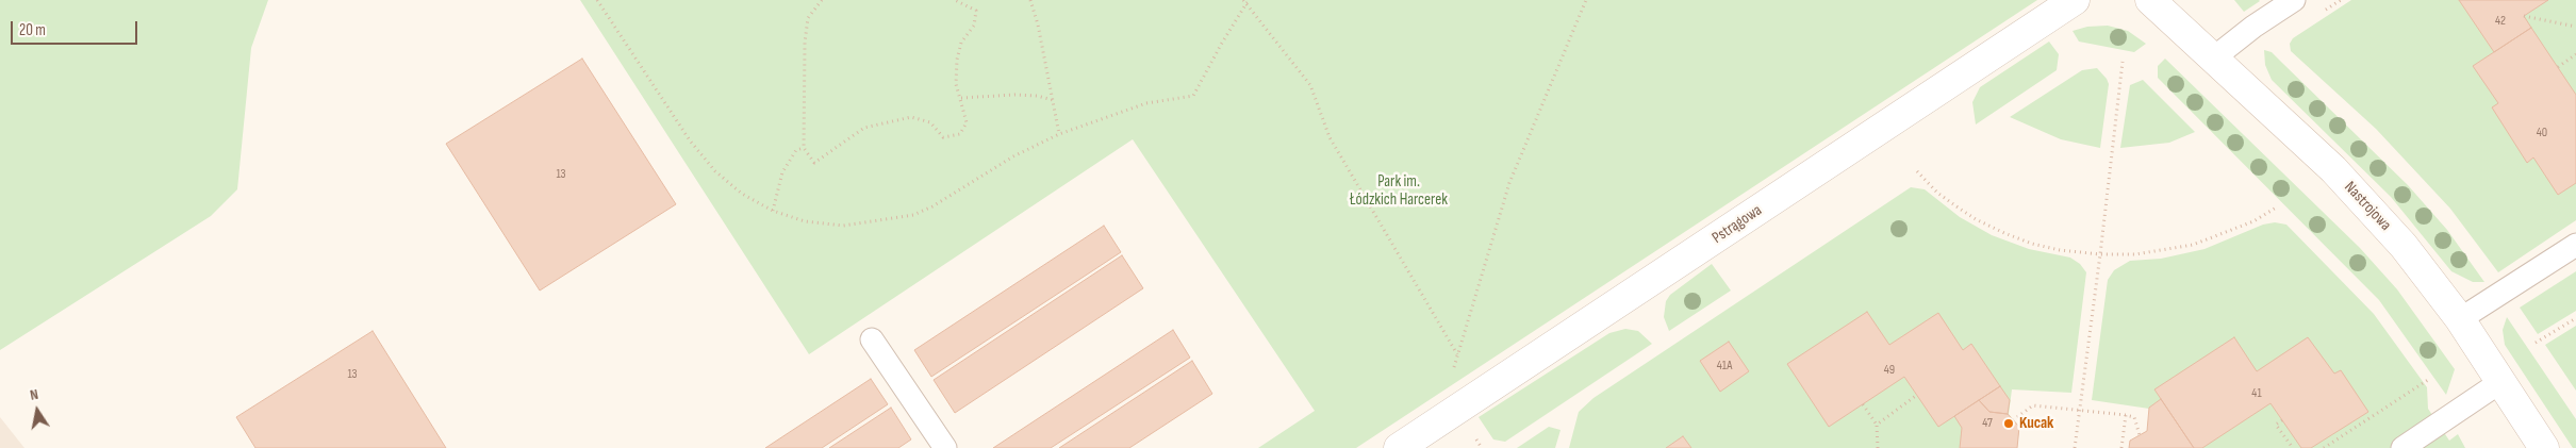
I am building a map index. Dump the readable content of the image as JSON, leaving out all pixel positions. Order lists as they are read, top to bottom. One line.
{"streets":{"street":["Nastrojowa","Pstrągowa"]},"parks":["Park im. Łódzkich Harcerek"],"places":["Kucak"],"house_numbers":["42","40","13","41A","49","13","41","47"],"scale_bar":"20 m","north":"top"}
